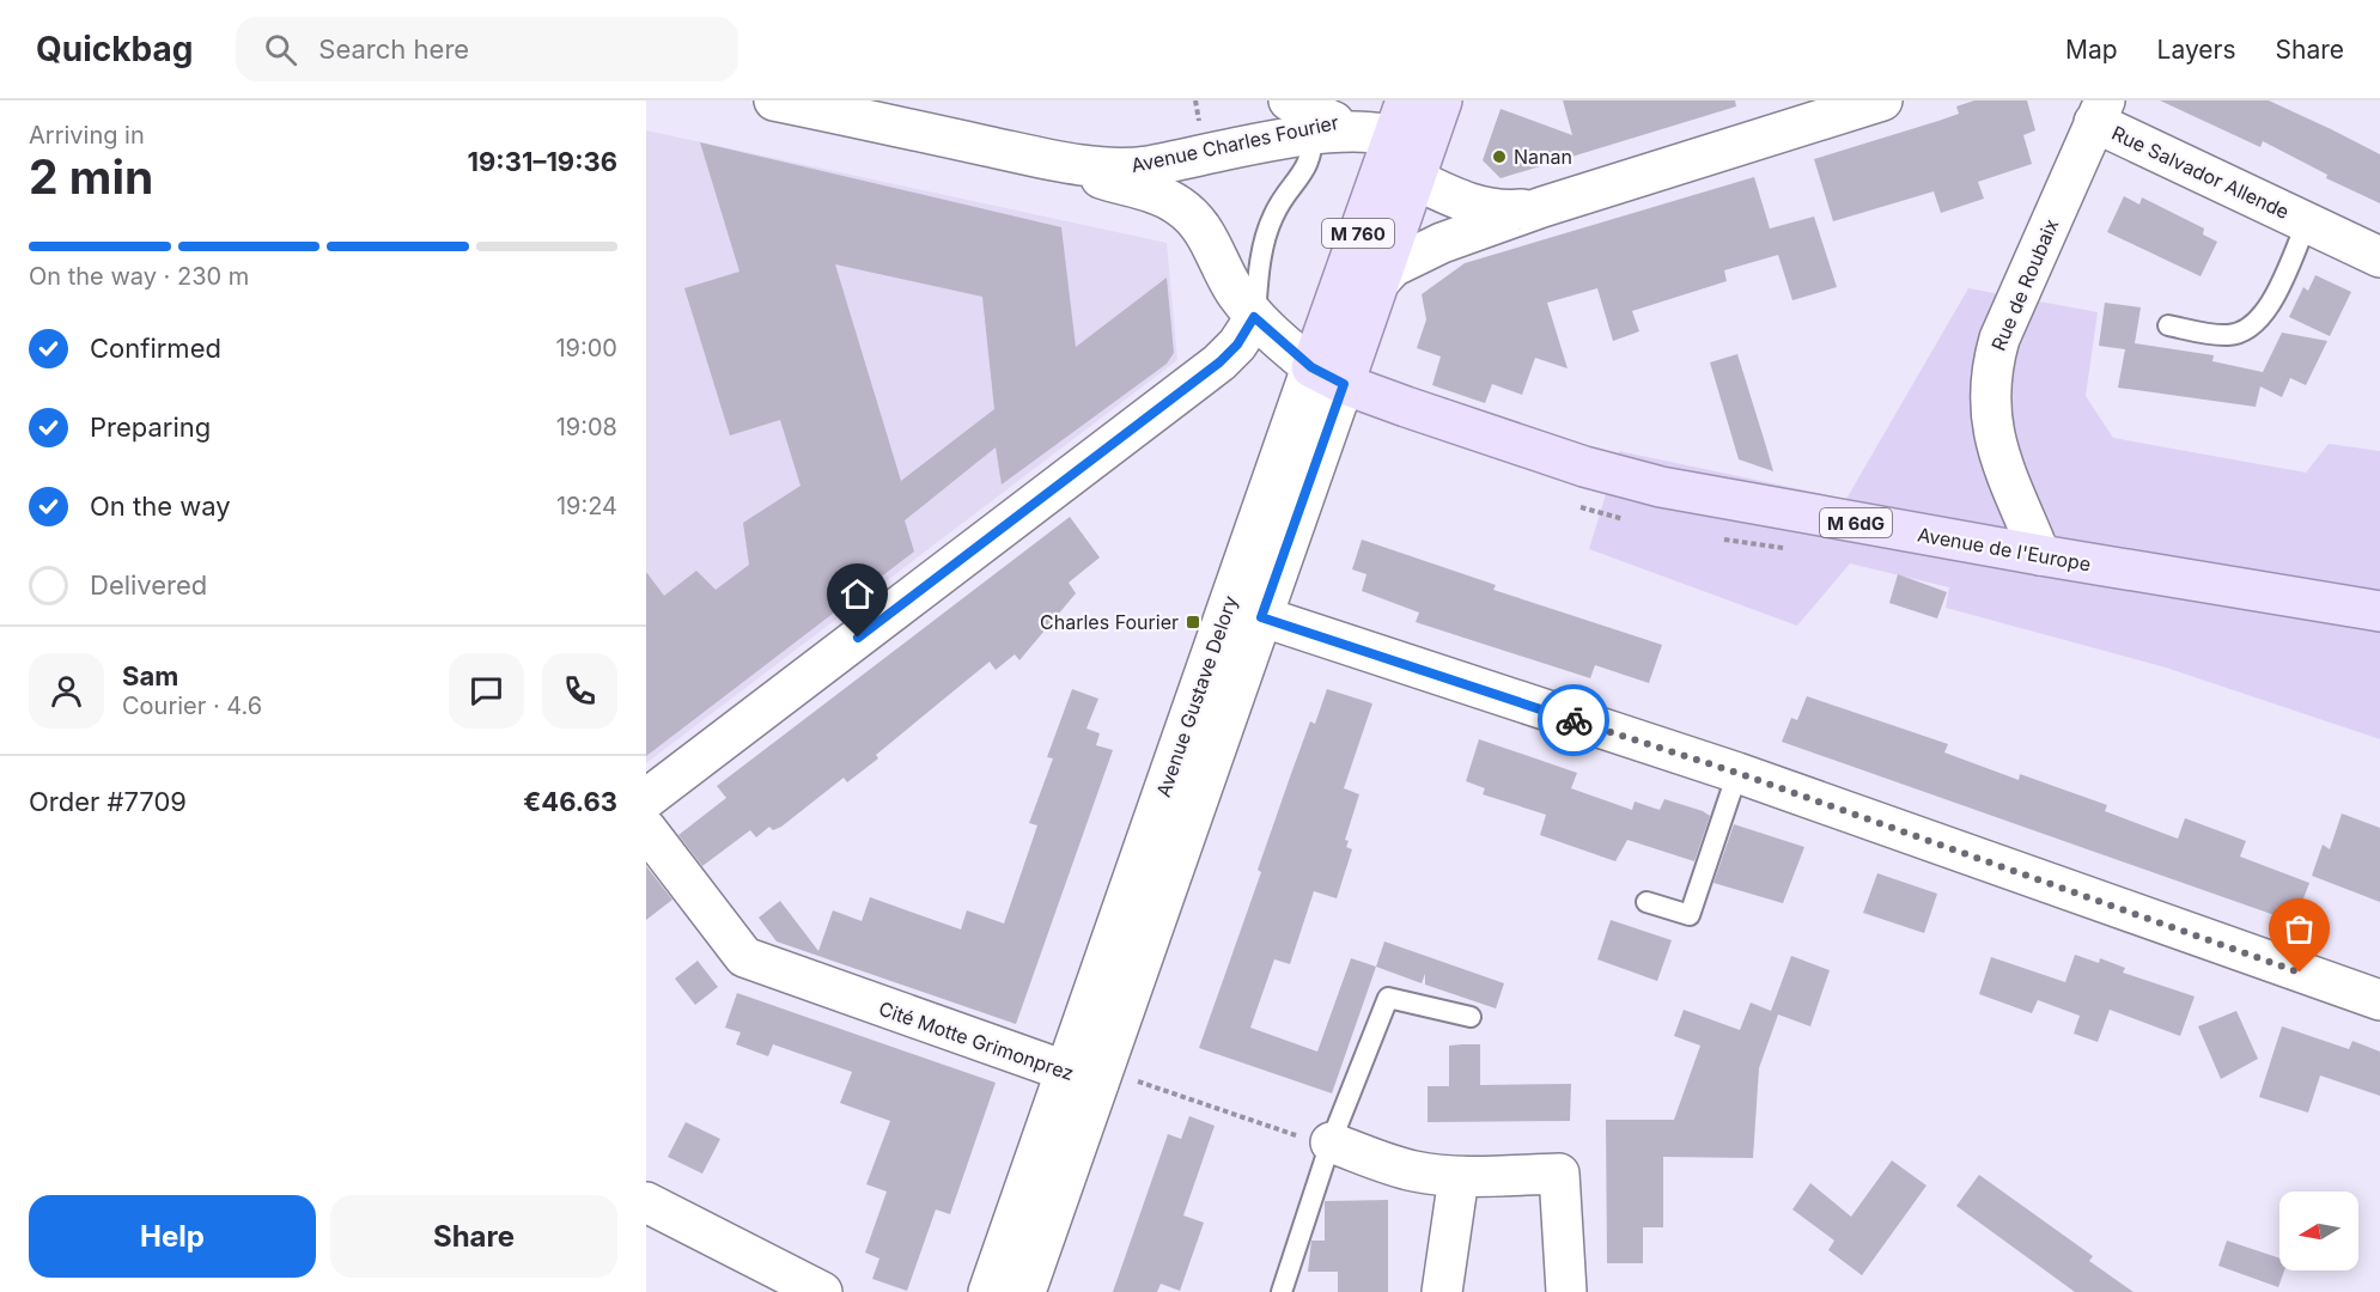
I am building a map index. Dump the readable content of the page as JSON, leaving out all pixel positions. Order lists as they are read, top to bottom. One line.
{"streets":{"main road":["M 760","M 6dG","Avenue de l'Europe","Avenue Gustave Delory"],"street":["Avenue Charles Fourier","Rue Salvador Allende","Rue de Roubaix","Cité Motte Grimonprez"]},"crossings":[["Avenue Charles Fourier","Avenue de l'Europe"],["Avenue Charles Fourier","Avenue Gustave Delory"],["Rue Salvador Allende","Rue de Roubaix"],["Rue de Roubaix","Avenue de l'Europe"],["Avenue de l'Europe","Avenue Gustave Delory"],["Avenue Gustave Delory","Cité Motte Grimonprez"]],"places":{"other":["Nanan"],"transit":["Charles Fourier"]},"north":"left","page":{"header":"Quickbag","search":"Search here","nav":["Map","Layers","Share"],"heading":["2 min","Arriving in","19:31–19:36"],"panel":["Sam","Courier · 4.6","Order #7709","€46.63"],"bar":"On the way · 230 m","list":[["Confirmed","19:00"],["Preparing","19:08"],["On the way","19:24"],"Delivered"],"buttons":["Help","Share"]}}
